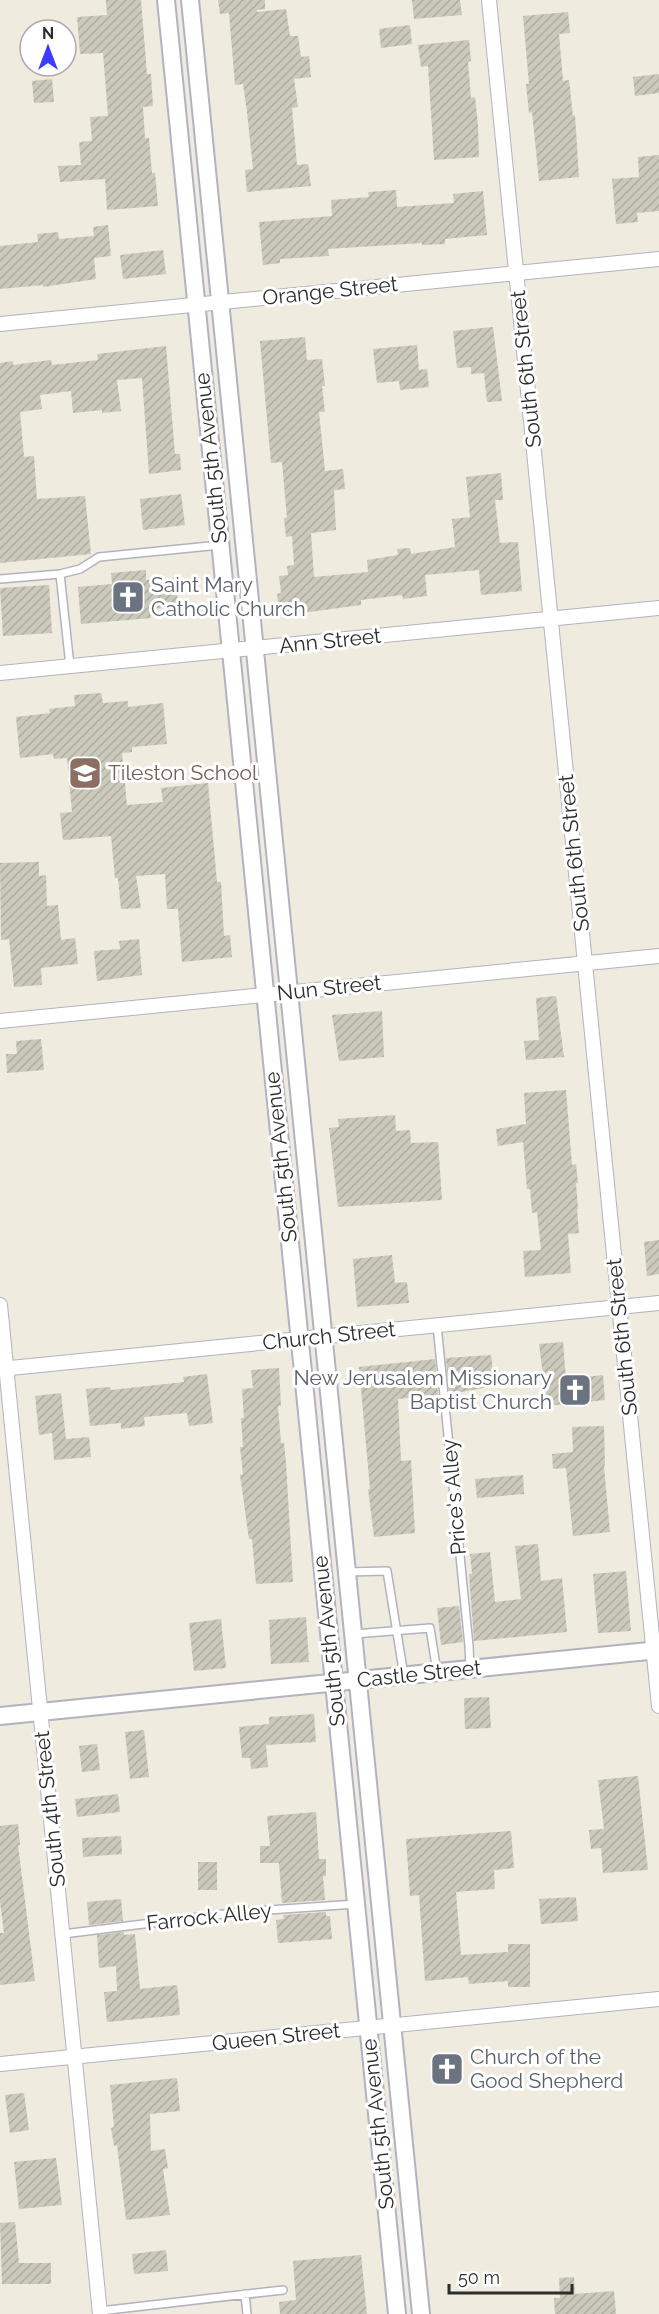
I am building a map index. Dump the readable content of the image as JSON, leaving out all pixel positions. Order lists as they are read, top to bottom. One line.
{"streets":{"street":["Orange Street","South 6th Street","South 5th Avenue","Ann Street","Nun Street","Church Street","Castle Street","South 4th Street","Queen Street"],"lane":["Price's Alley","Farrock Alley"]},"crossings":[["Orange Street","South 6th Street"],["Orange Street","South 5th Avenue"],["South 6th Street","Ann Street"],["South 6th Street","Nun Street"],["South 6th Street","Church Street"],["South 6th Street","Castle Street"],["South 5th Avenue","Ann Street"],["South 5th Avenue","Nun Street"],["South 5th Avenue","Church Street"],["South 5th Avenue","Castle Street"],["South 5th Avenue","Farrock Alley"],["South 5th Avenue","Queen Street"],["Church Street","Price's Alley"],["Church Street","South 4th Street"],["Price's Alley","Castle Street"],["Castle Street","South 4th Street"],["South 4th Street","Farrock Alley"],["South 4th Street","Queen Street"]],"places":{"church":["Saint Mary Catholic Church","New Jerusalem Missionary Baptist Church","Church of the Good Shepherd"],"school or university":["Tileston School"]},"scale_bar":"50 m","north":"top"}
